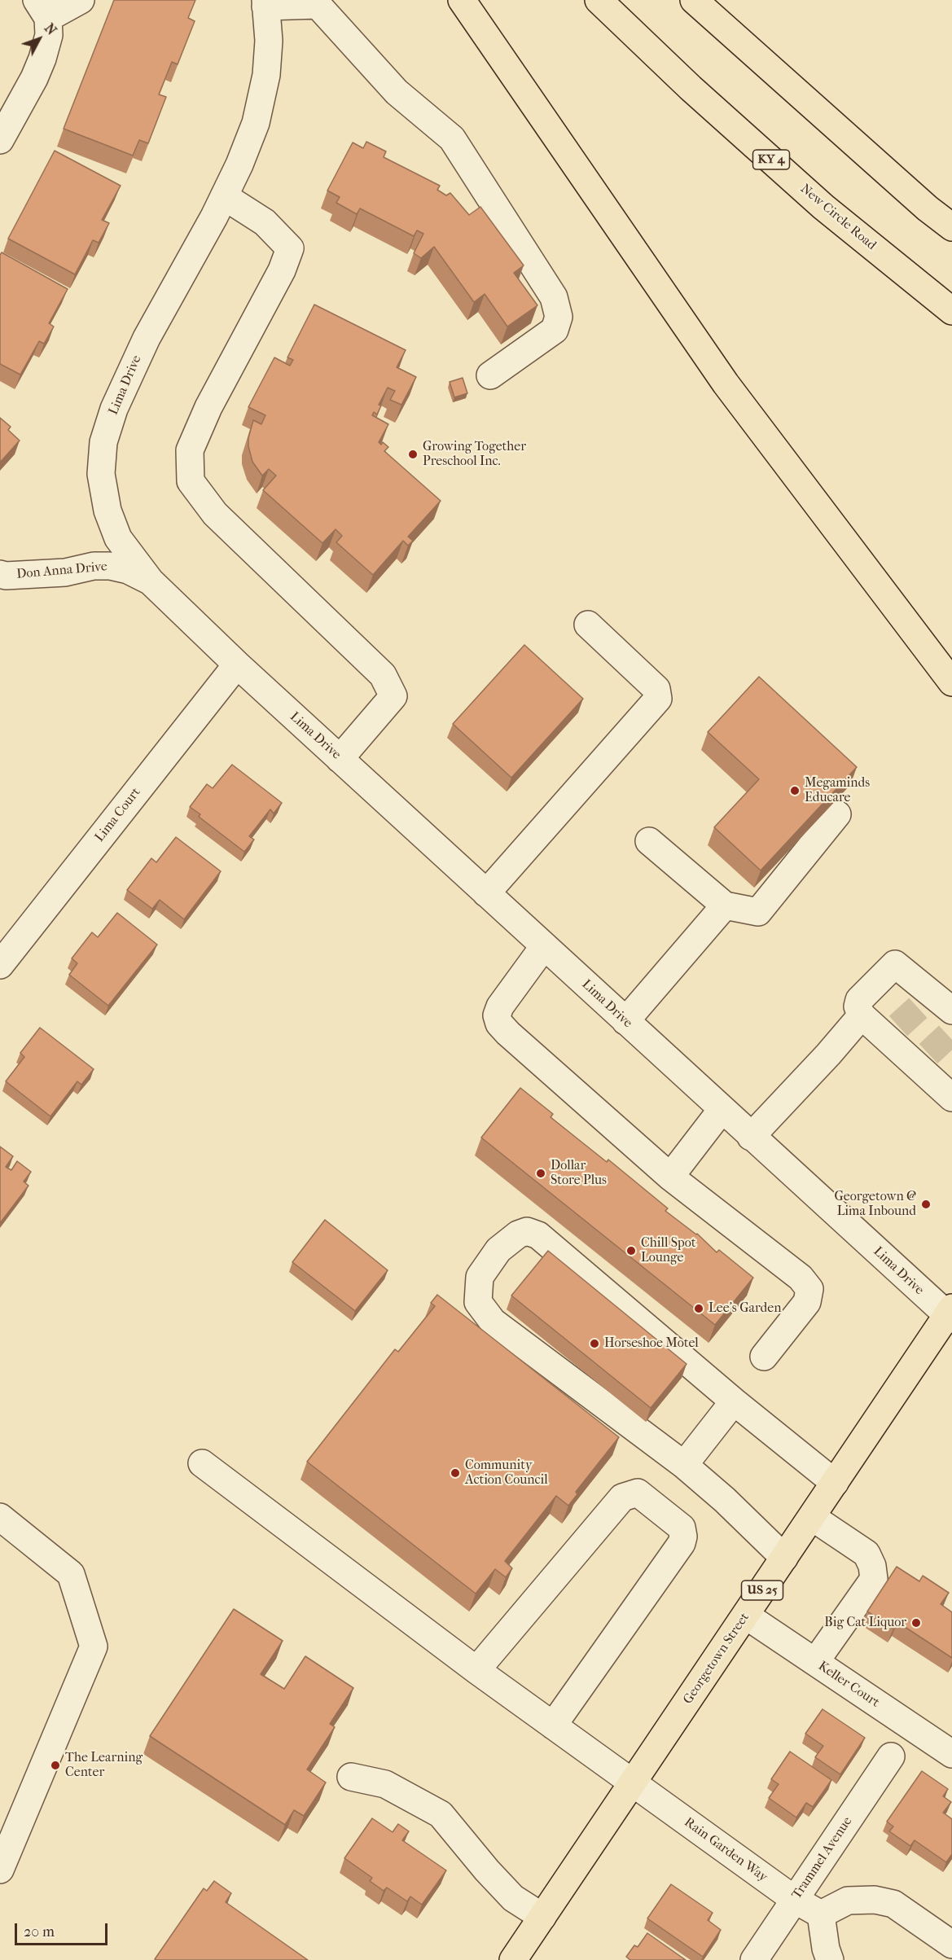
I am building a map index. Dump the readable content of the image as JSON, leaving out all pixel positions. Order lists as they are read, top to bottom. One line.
{"streets":{"main road":["KY 4","New Circle Road","US 25","Georgetown Street"],"street":["Lima Drive","Don Anna Drive","Lima Court","Keller Court","Rain Garden Way","Trammel Avenue"]},"crossings":[["Lima Drive","Don Anna Drive"],["Lima Drive","Lima Court"],["Lima Drive","Georgetown Street"],["Georgetown Street","Keller Court"],["Georgetown Street","Rain Garden Way"],["Rain Garden Way","Trammel Avenue"]],"places":["Growing Together Preschool Inc.","Megaminds Educare","Dollar Store Plus","Georgetown @ Lima Inbound","Chill Spot Lounge","Lee's Garden","Horseshoe Motel","Community Action Council","Big Cat Liquor","The Learning Center"],"scale_bar":"20 m","north":"top right"}
